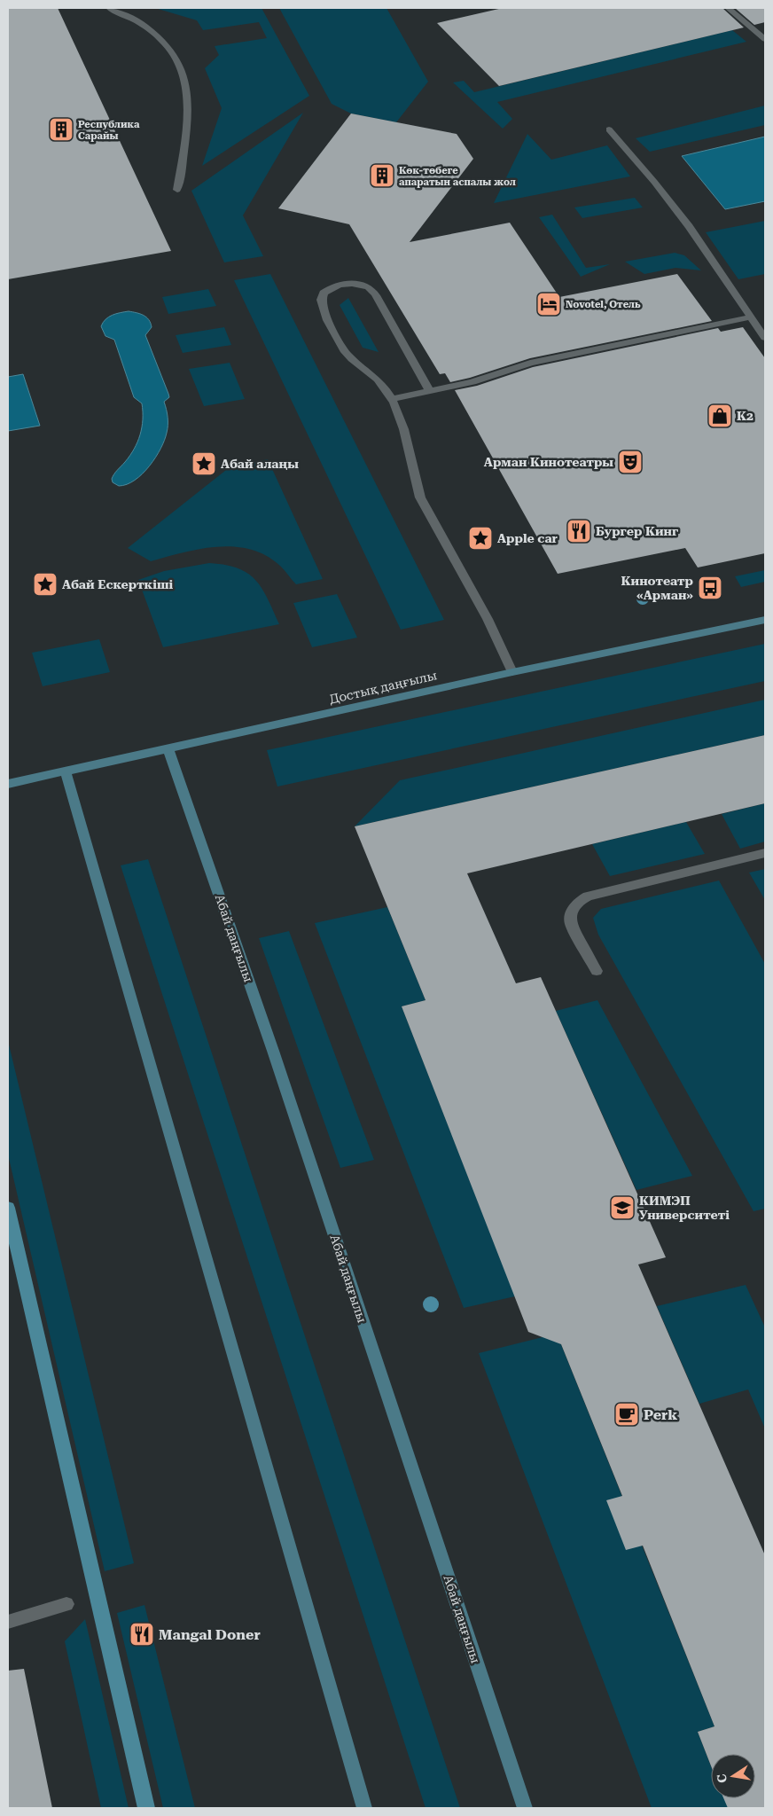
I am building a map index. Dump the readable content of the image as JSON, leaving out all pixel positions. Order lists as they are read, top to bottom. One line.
{"streets":{"main road":["Достық даңғылы","Абай даңғылы"]},"crossings":[["Достық даңғылы","Абай даңғылы"]],"places":{"building":["Республика Сарайы","Көк-төбеге апаратын аспалы жол"],"hotel":["Novotel, Отель"],"shop":["K2"],"theatre":["Арман Кинотеатры"],"place":["Абай алаңы","Apple car","Абай Ескерткіші"],"restaurant":["Бургер Кинг","Mangal Doner"],"bus stop":["Кинотеатр «Арман»"],"school or university":["КИМЭП Университеті"],"cafe":["Perk"]},"north":"left"}
